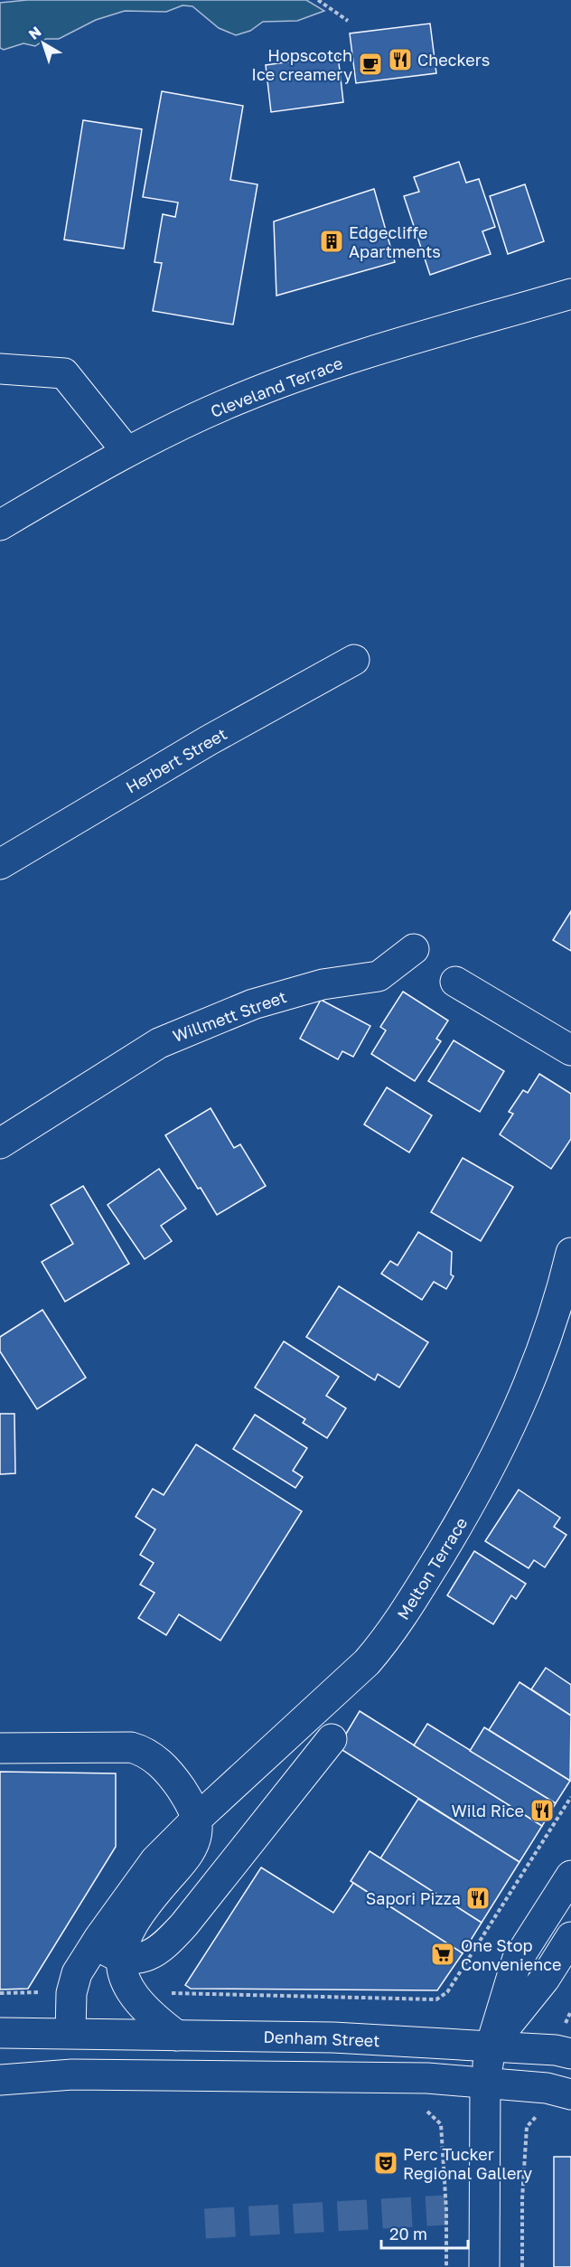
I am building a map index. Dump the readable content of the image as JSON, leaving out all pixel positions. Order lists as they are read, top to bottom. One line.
{"streets":{"street":["Cleveland Terrace","Herbert Street","Willmett Street","Melton Terrace","Denham Street"]},"crossings":[["Melton Terrace","Denham Street"]],"places":{"restaurant":["Checkers","Wild Rice","Sapori Pizza"],"cafe":["Hopscotch Ice creamery"],"building":["Edgecliffe Apartments"],"supermarket":["One Stop Convenience"],"theatre":["Perc Tucker Regional Gallery"]},"scale_bar":"20 m","north":"top left"}
